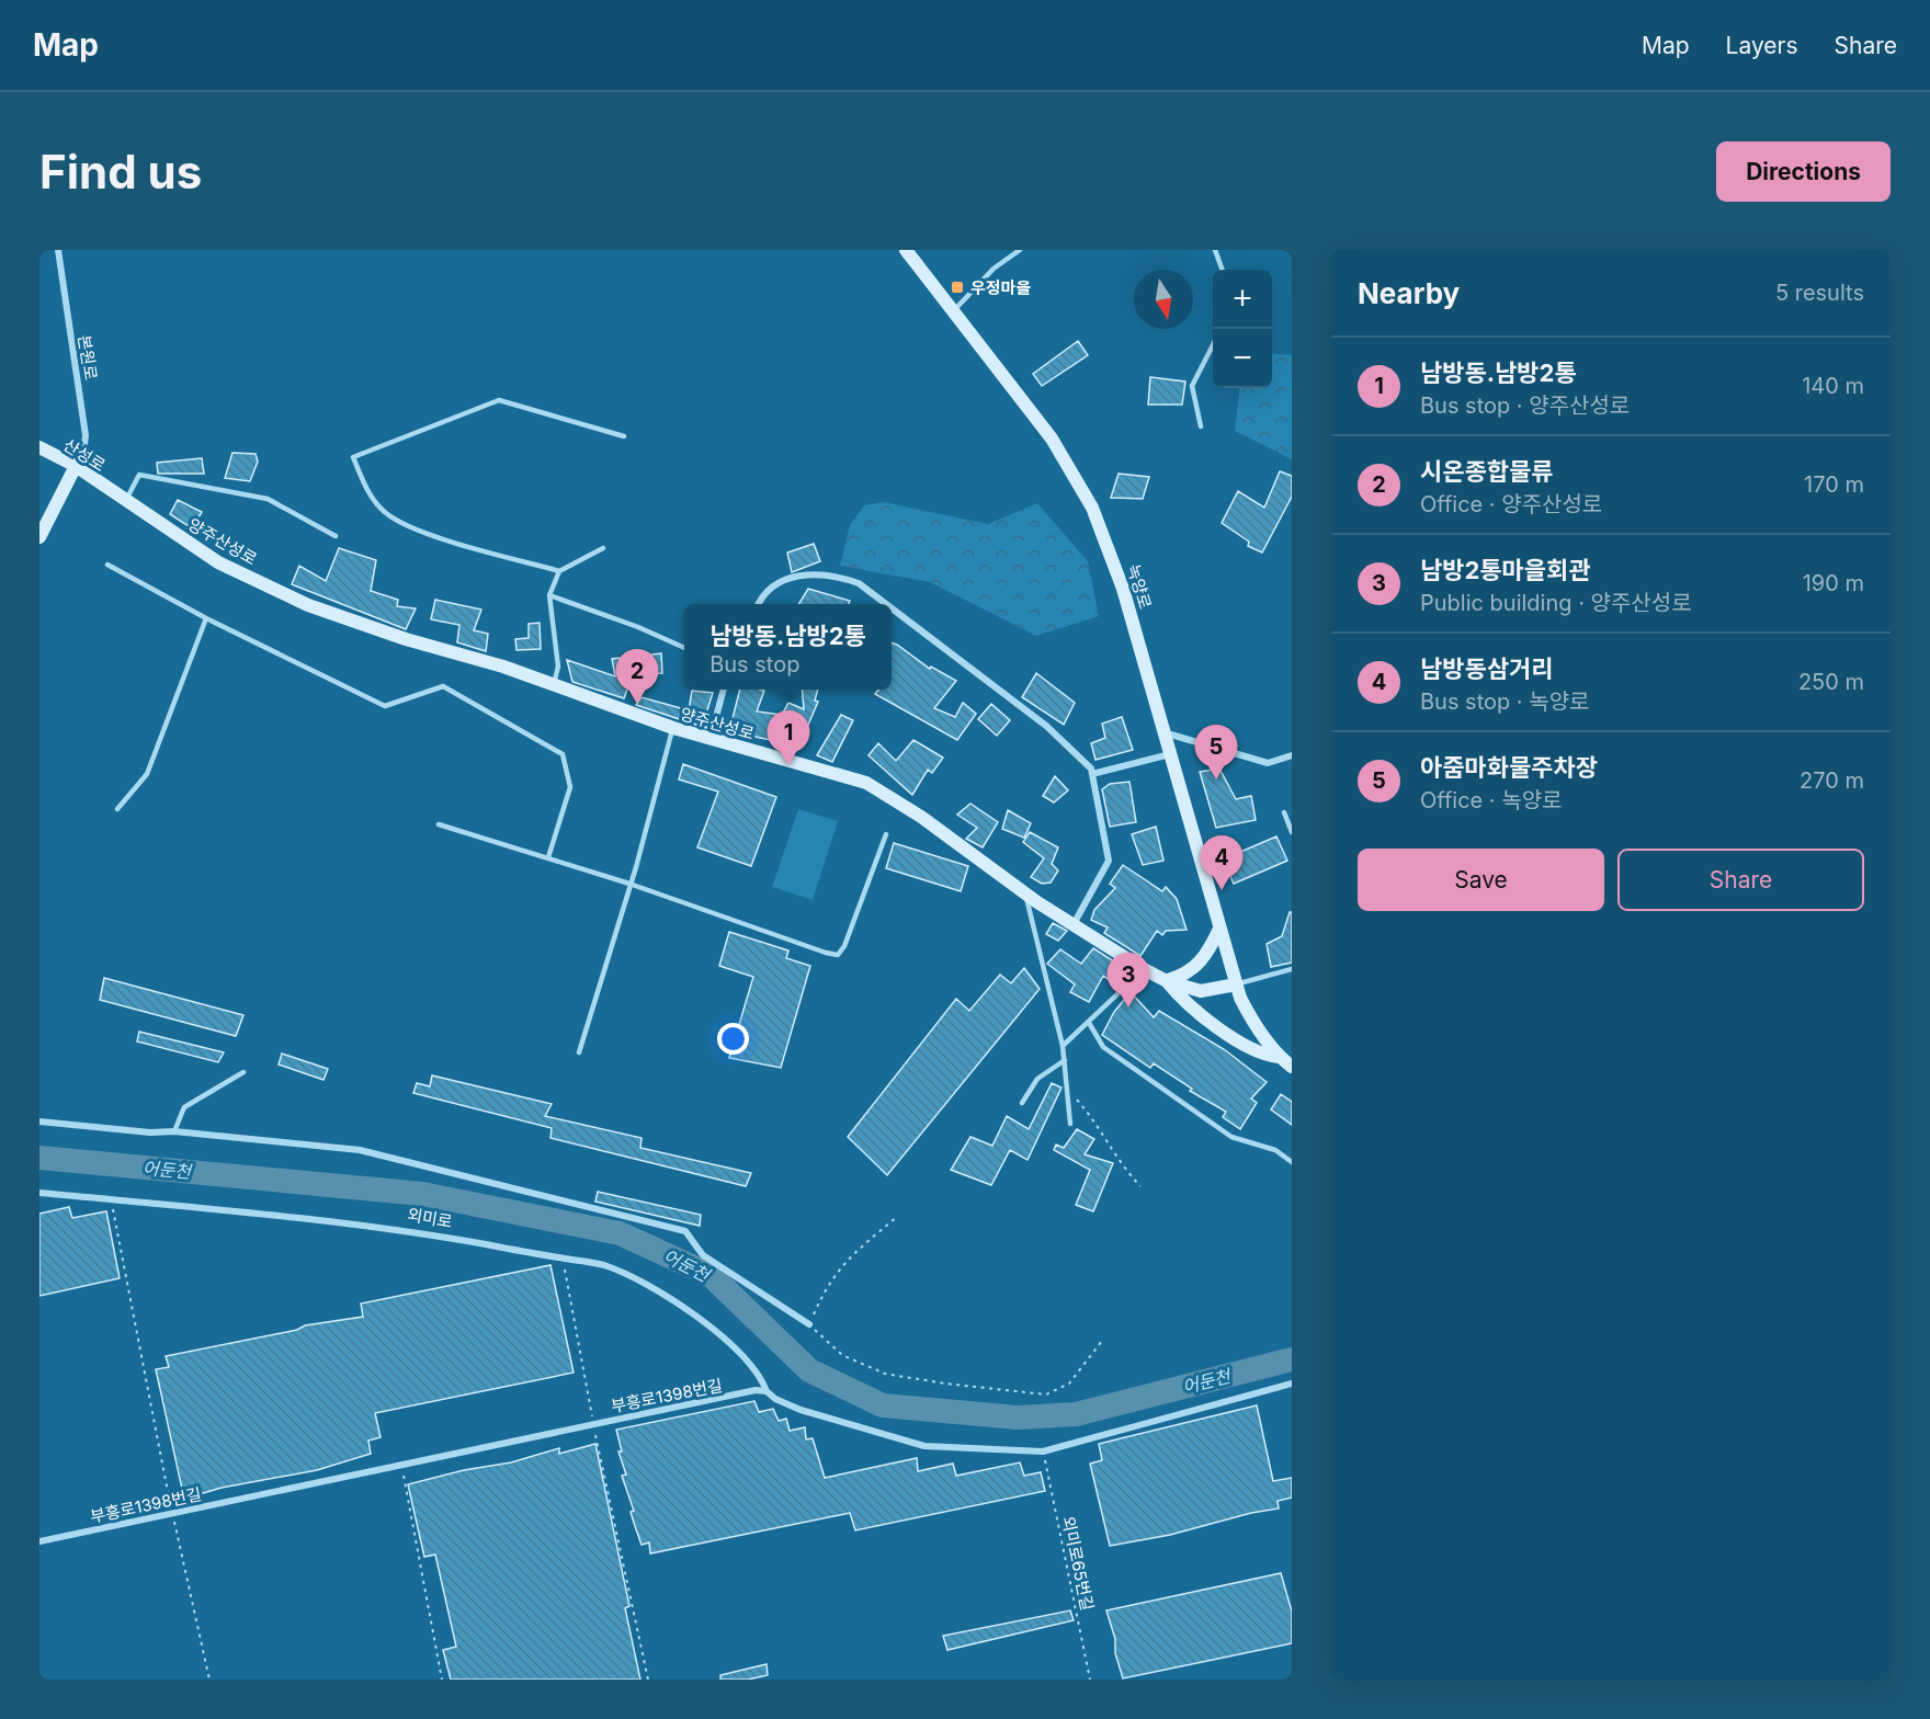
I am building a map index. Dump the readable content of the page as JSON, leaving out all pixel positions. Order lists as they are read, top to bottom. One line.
{"streets":{"street":["본원로","산성로","양주산성로","녹양로","외미로","부흥로1398번길"],"path":["외미로65번길"]},"crossings":[["본원로","산성로"],["산성로","양주산성로"],["양주산성로","녹양로"],["외미로","부흥로1398번길"]],"water":["어둔천"],"places":{"transit":["우정마을"]},"north":"bottom","page":{"header":"Map","nav":["Map","Layers","Share"],"buttons":["Directions",["Save","Share"]],"title":"Find us","heading":["Nearby","5 results"],"map_buttons":["+","−"],"list":[{"mark":"1","name":"남방동.남방2통","note":"Bus stop · 양주산성로","value":"140 m"},{"mark":"2","name":"시온종합물류","note":"Office · 양주산성로","value":"170 m"},{"mark":"3","name":"남방2통마을회관","note":"Public building · 양주산성로","value":"190 m"},{"mark":"4","name":"남방동삼거리","note":"Bus stop · 녹양로","value":"250 m"},{"mark":"5","name":"아줌마화물주차장","note":"Office · 녹양로","value":"270 m"}],"popup":["남방동.남방2통","Bus stop"],"pins":["2","1","5","4","3"]}}
